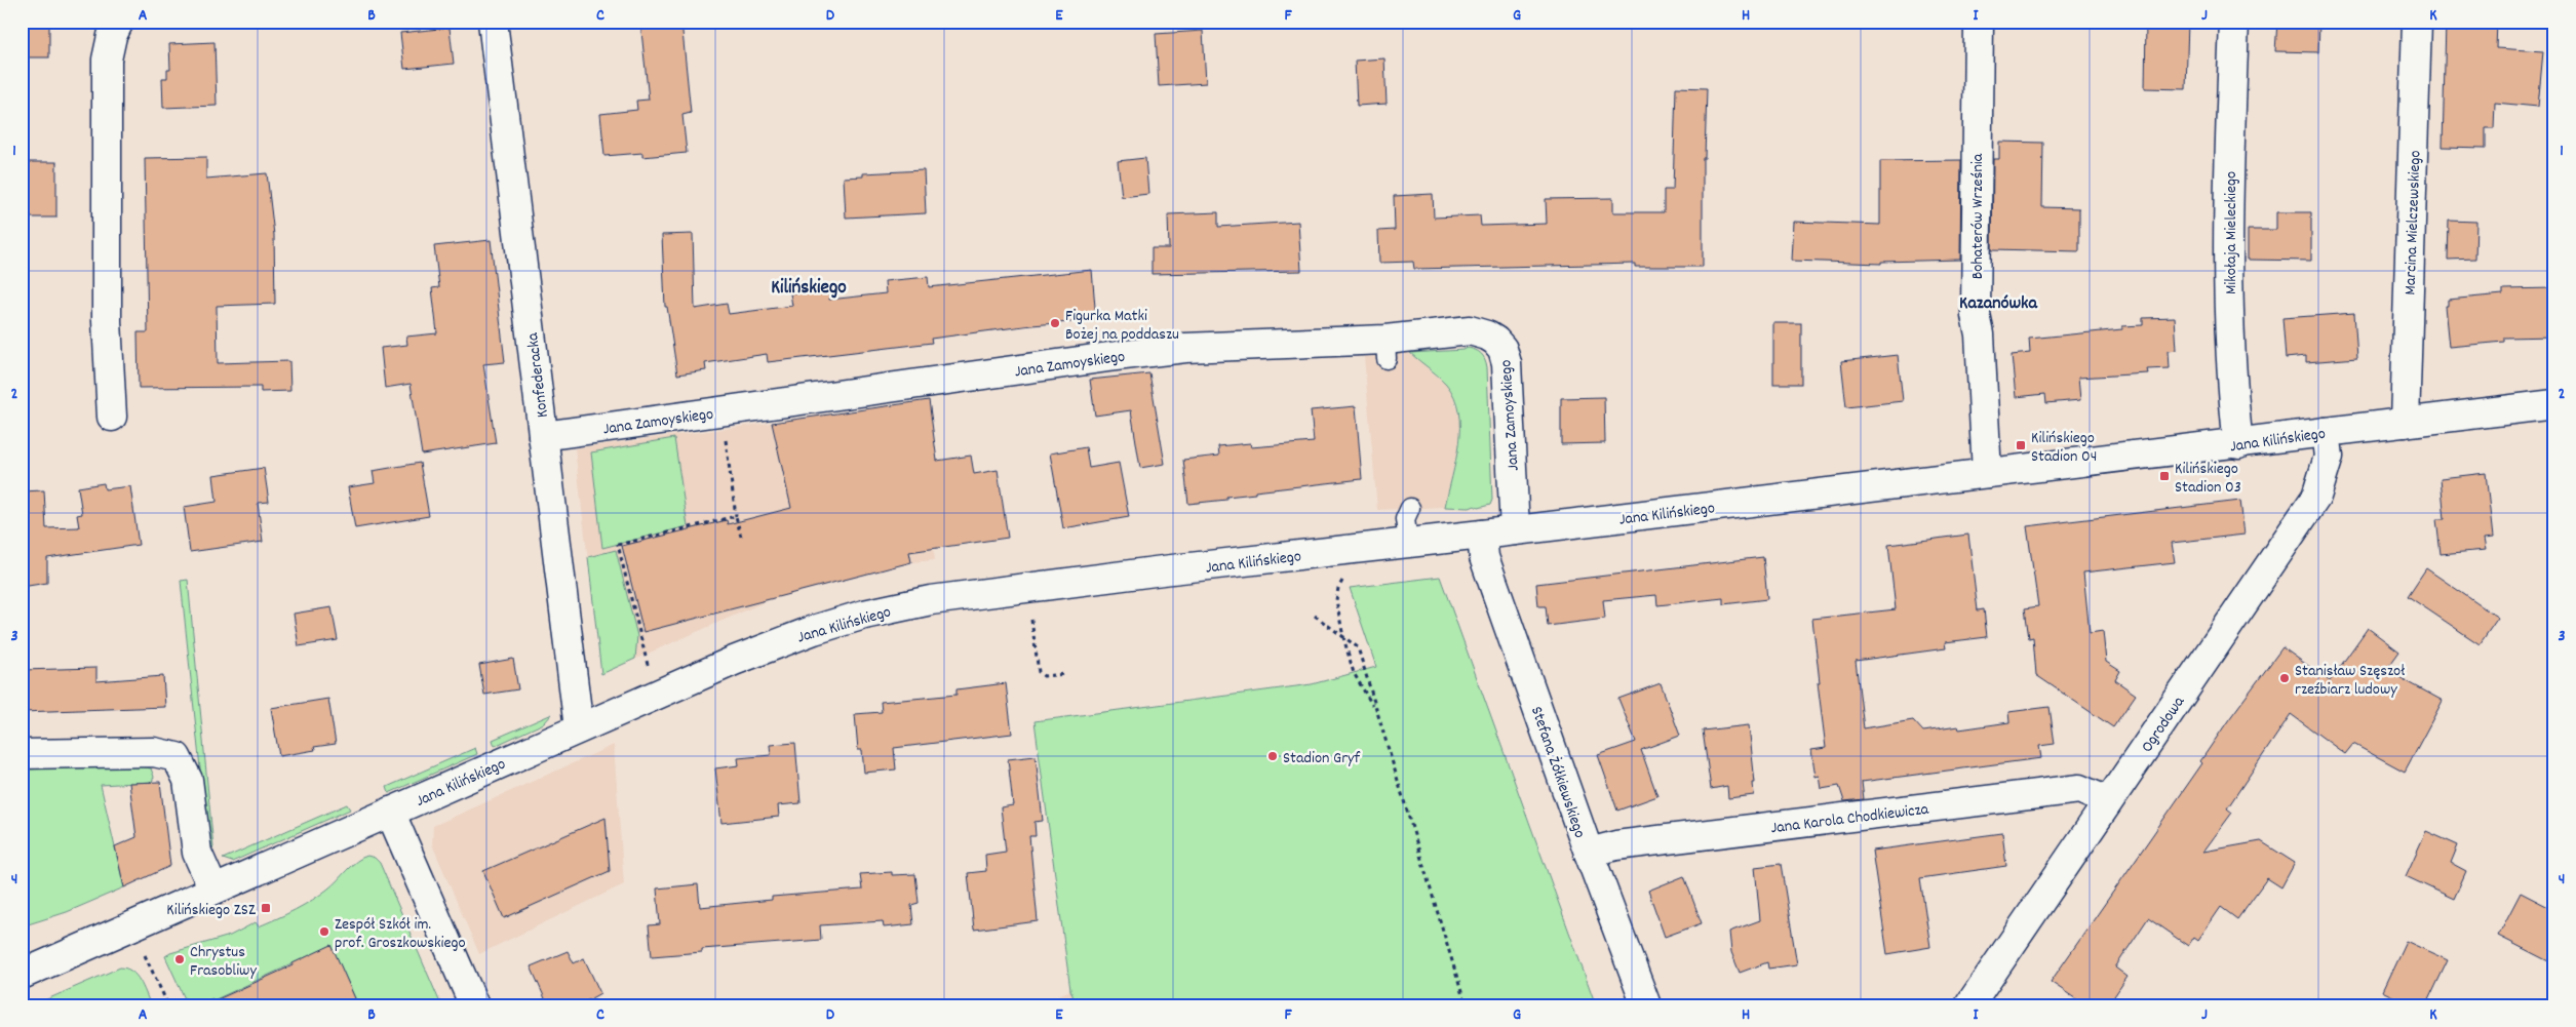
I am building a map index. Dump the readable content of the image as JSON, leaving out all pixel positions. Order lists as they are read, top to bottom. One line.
{"streets":{"street":["Bohaterów Września","Marcina Mielczewskiego","Mikołaja Mieleckiego","Jana Zamoyskiego","Konfederacka","Jana Kilińskiego","Ogrodowa","Stefana Żółkiewskiego","Jana Karola Chodkiewicza"]},"crossings":[["Bohaterów Września","Jana Kilińskiego"],["Marcina Mielczewskiego","Jana Kilińskiego"],["Mikołaja Mieleckiego","Jana Kilińskiego"],["Jana Zamoyskiego","Konfederacka"],["Jana Zamoyskiego","Jana Kilińskiego"],["Konfederacka","Jana Kilińskiego"],["Jana Kilińskiego","Ogrodowa"],["Jana Kilińskiego","Stefana Żółkiewskiego"],["Ogrodowa","Jana Karola Chodkiewicza"],["Stefana Żółkiewskiego","Jana Karola Chodkiewicza"]],"districts":["Kilińskiego","Kazanówka"],"places":{"other":["Figurka Matki Bożej na poddaszu","Stanisław Szęszoł rzeźbiarz ludowy","Stadion Gryf","Zespół Szkół im. prof. Groszkowskiego","Chrystus Frasobliwy"],"transit":["Kilińskiego Stadion 04","Kilińskiego Stadion 03","Kilińskiego ZSZ"]},"grid":{"columns":["A","B","C","D","E","F","G","H","I","J","K"],"rows":["1","2","3","4"]}}
